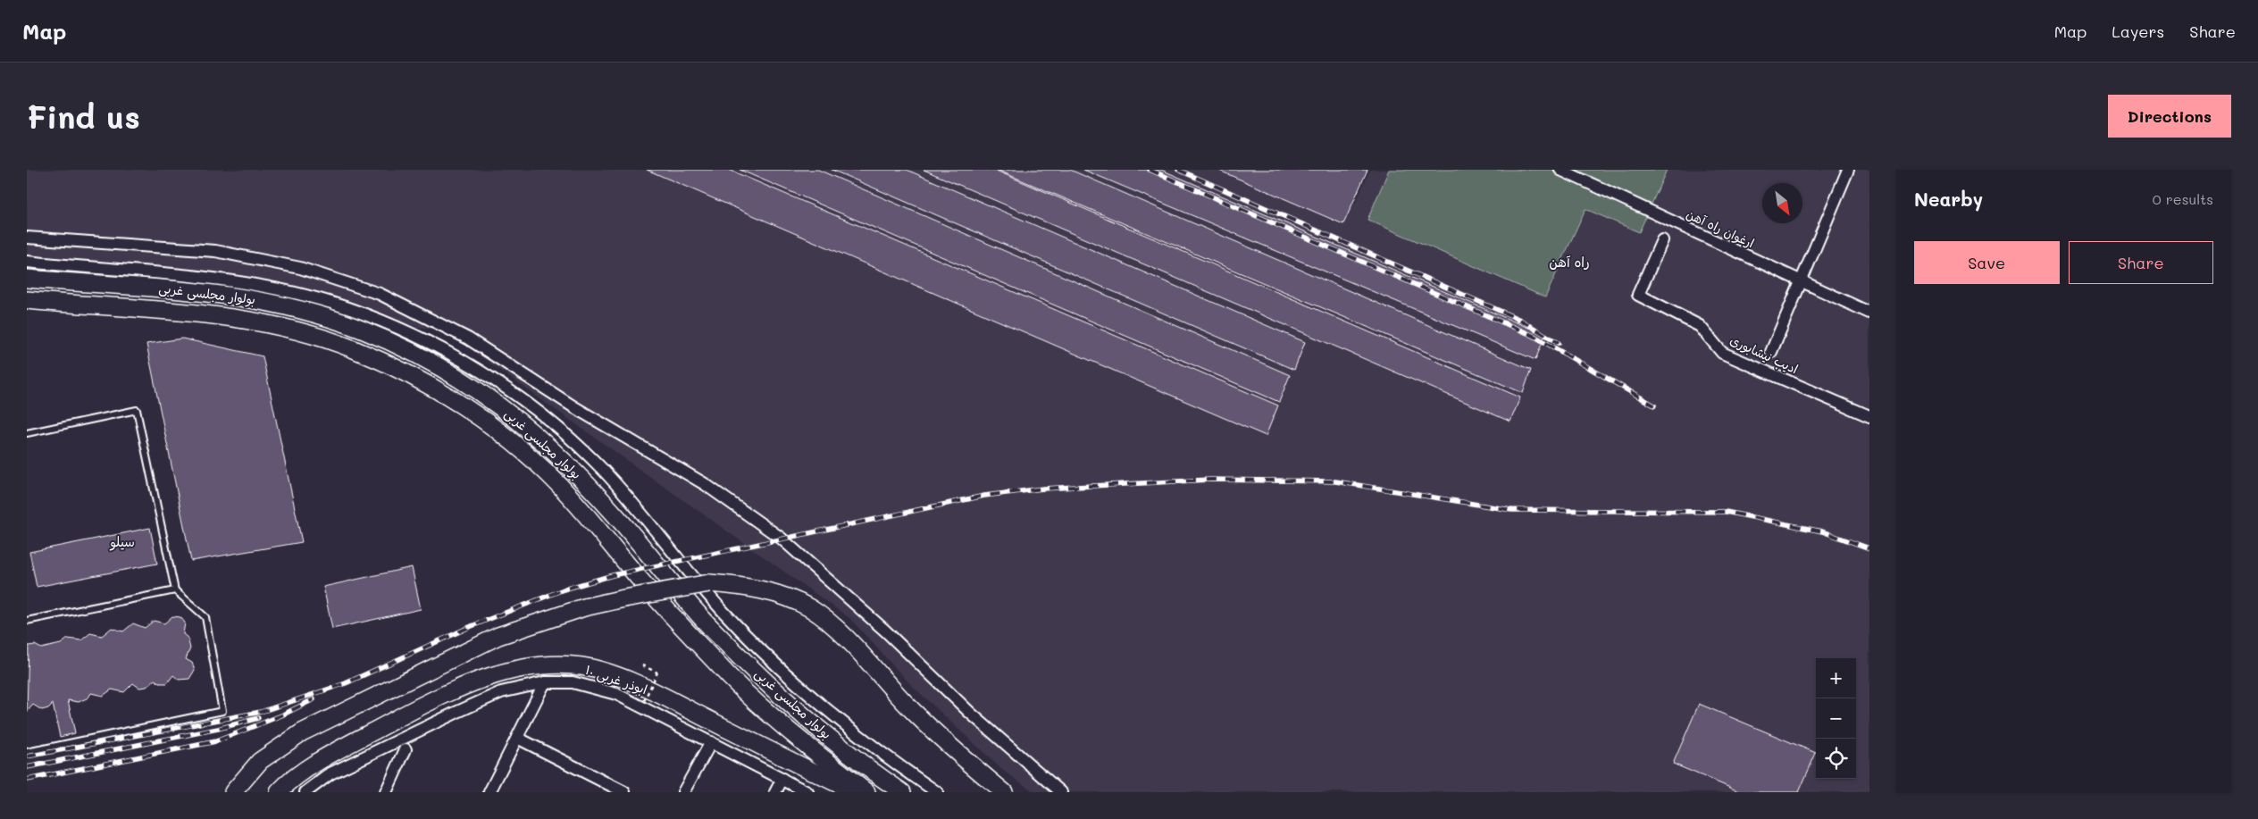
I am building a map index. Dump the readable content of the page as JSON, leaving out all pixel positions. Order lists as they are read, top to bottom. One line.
{"streets":{"main road":["بولوار مجلسی غربی","ابوذر غربی ۱۰"],"street":["ارغوان راه آهن","ادیب نیشابوری"]},"districts":["راه آهن","سیلو"],"north":"bottom right","page":{"header":"Map","nav":["Map","Layers","Share"],"buttons":["Directions",["Save","Share"]],"title":"Find us","heading":["Nearby","0 results"],"map_buttons":["+","−"]}}
